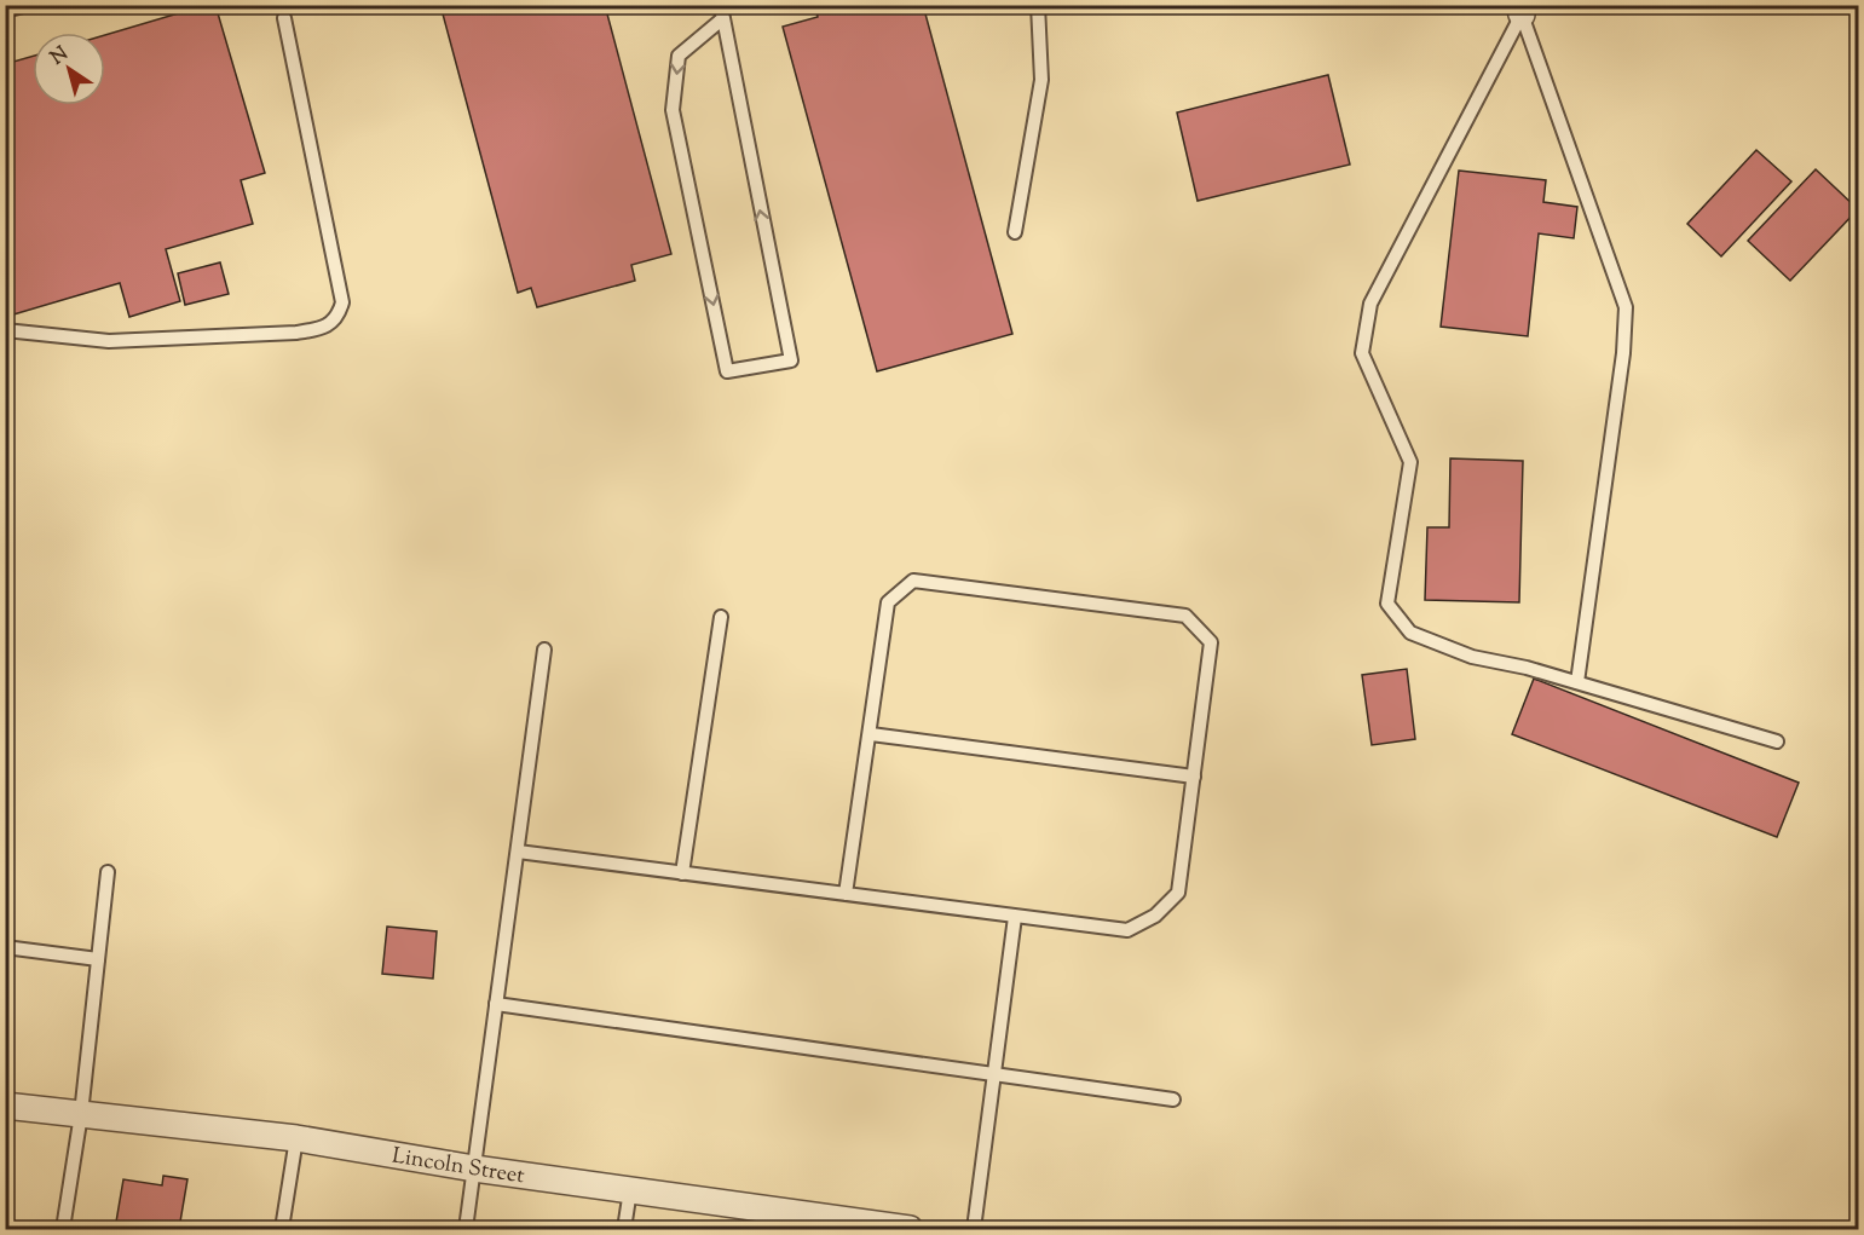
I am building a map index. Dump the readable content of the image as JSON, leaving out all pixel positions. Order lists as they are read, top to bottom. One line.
{"streets":{"street":["Lincoln Street"]},"north":"top left"}
